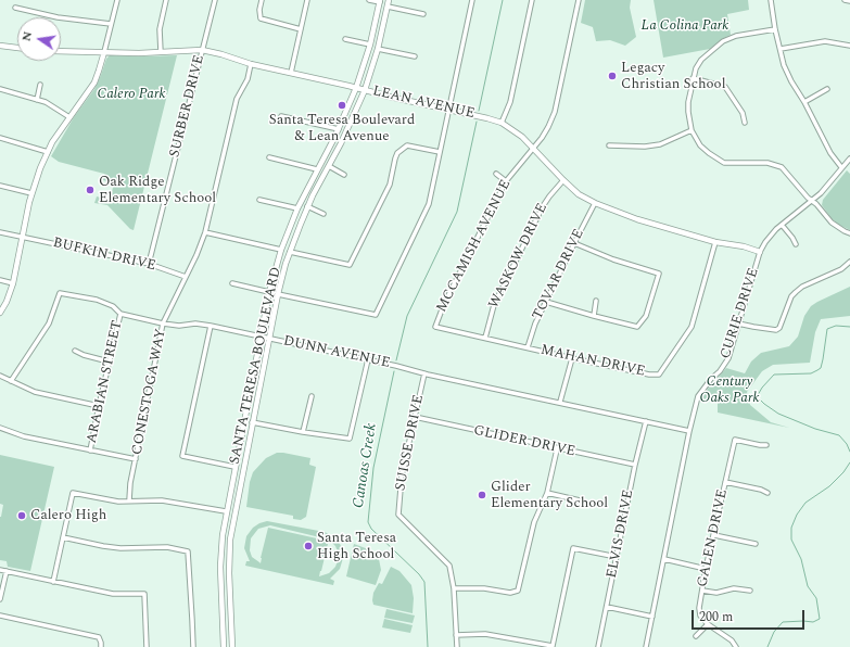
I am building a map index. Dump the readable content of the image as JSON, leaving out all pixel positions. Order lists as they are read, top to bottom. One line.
{"streets":{"main road":["LEAN AVENUE","SANTA TERESA BOULEVARD"],"street":["SURBER DRIVE","MCCAMISH AVENUE","BUFKIN DRIVE","WASKOW DRIVE","TOVAR DRIVE","CURIE DRIVE","DUNN AVENUE","MAHAN DRIVE","ARABIAN STREET","CONESTOGA WAY","GLIDER DRIVE","SUISSE DRIVE","ELVIS DRIVE","GALEN DRIVE"]},"crossings":[["LEAN AVENUE","SURBER DRIVE"],["LEAN AVENUE","MCCAMISH AVENUE"],["LEAN AVENUE","WASKOW DRIVE"],["LEAN AVENUE","TOVAR DRIVE"],["LEAN AVENUE","CURIE DRIVE"],["LEAN AVENUE","MAHAN DRIVE"],["LEAN AVENUE","SANTA TERESA BOULEVARD"],["LEAN AVENUE","CONESTOGA WAY"],["SURBER DRIVE","BUFKIN DRIVE"],["MCCAMISH AVENUE","MAHAN DRIVE"],["BUFKIN DRIVE","CONESTOGA WAY"],["WASKOW DRIVE","MAHAN DRIVE"],["TOVAR DRIVE","MAHAN DRIVE"],["CURIE DRIVE","DUNN AVENUE"],["DUNN AVENUE","SANTA TERESA BOULEVARD"],["DUNN AVENUE","ARABIAN STREET"],["DUNN AVENUE","CONESTOGA WAY"],["DUNN AVENUE","SUISSE DRIVE"],["DUNN AVENUE","ELVIS DRIVE"],["GLIDER DRIVE","SUISSE DRIVE"],["GLIDER DRIVE","ELVIS DRIVE"]],"water":["Canoas Creek"],"parks":["La Colina Park","Calero Park","Century Oaks Park"],"places":["Legacy Christian School","Santa Teresa Boulevard & Lean Avenue","Oak Ridge Elementary School","Glider Elementary School","Calero High","Santa Teresa High School"],"scale_bar":"200 m","north":"left"}
